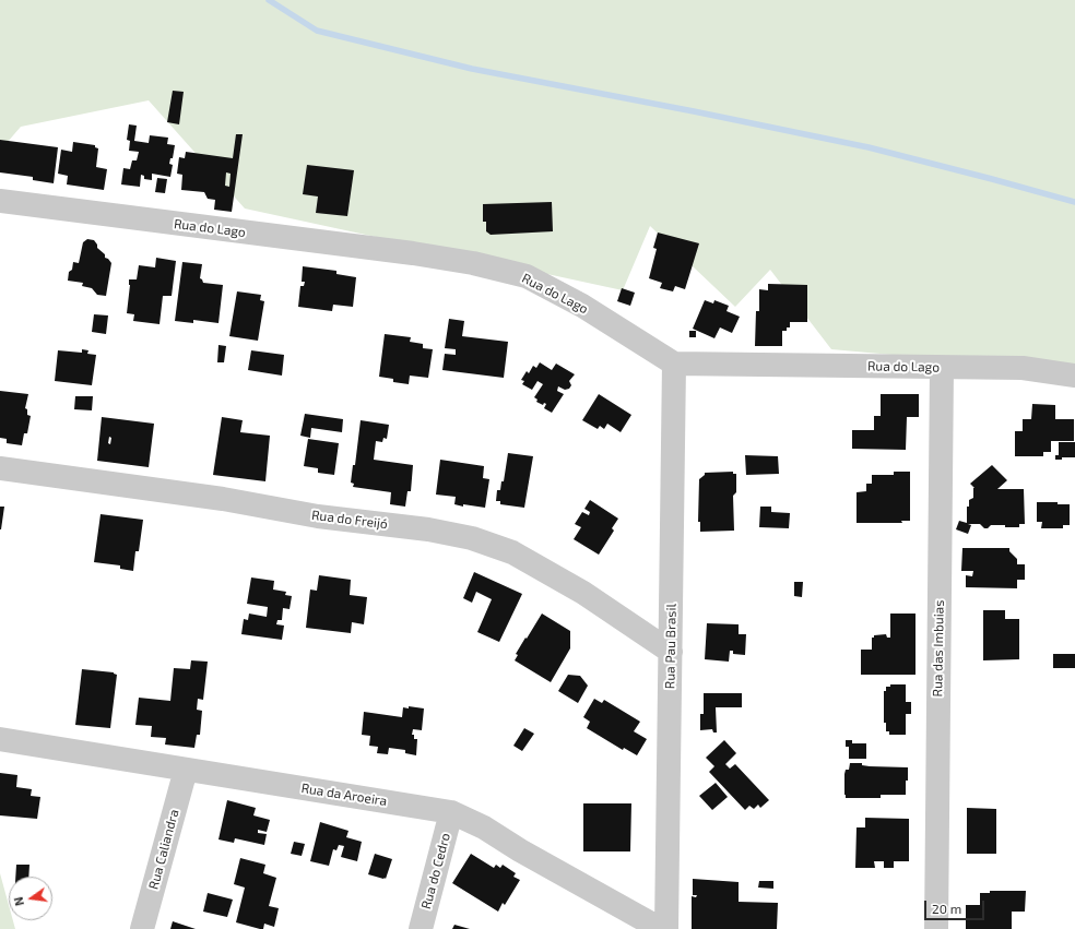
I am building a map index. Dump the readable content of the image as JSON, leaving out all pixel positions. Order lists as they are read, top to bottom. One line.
{"streets":{"street":["Rua do Lago","Rua do Freijó","Rua Pau Brasil","Rua das Imbuias","Rua da Aroeira","Rua Caliandra","Rua do Cedro"]},"crossings":[["Rua do Lago","Rua Pau Brasil"],["Rua do Lago","Rua das Imbuias"],["Rua do Freijó","Rua Pau Brasil"],["Rua da Aroeira","Rua Caliandra"],["Rua da Aroeira","Rua do Cedro"]],"scale_bar":"20 m","north":"left"}
